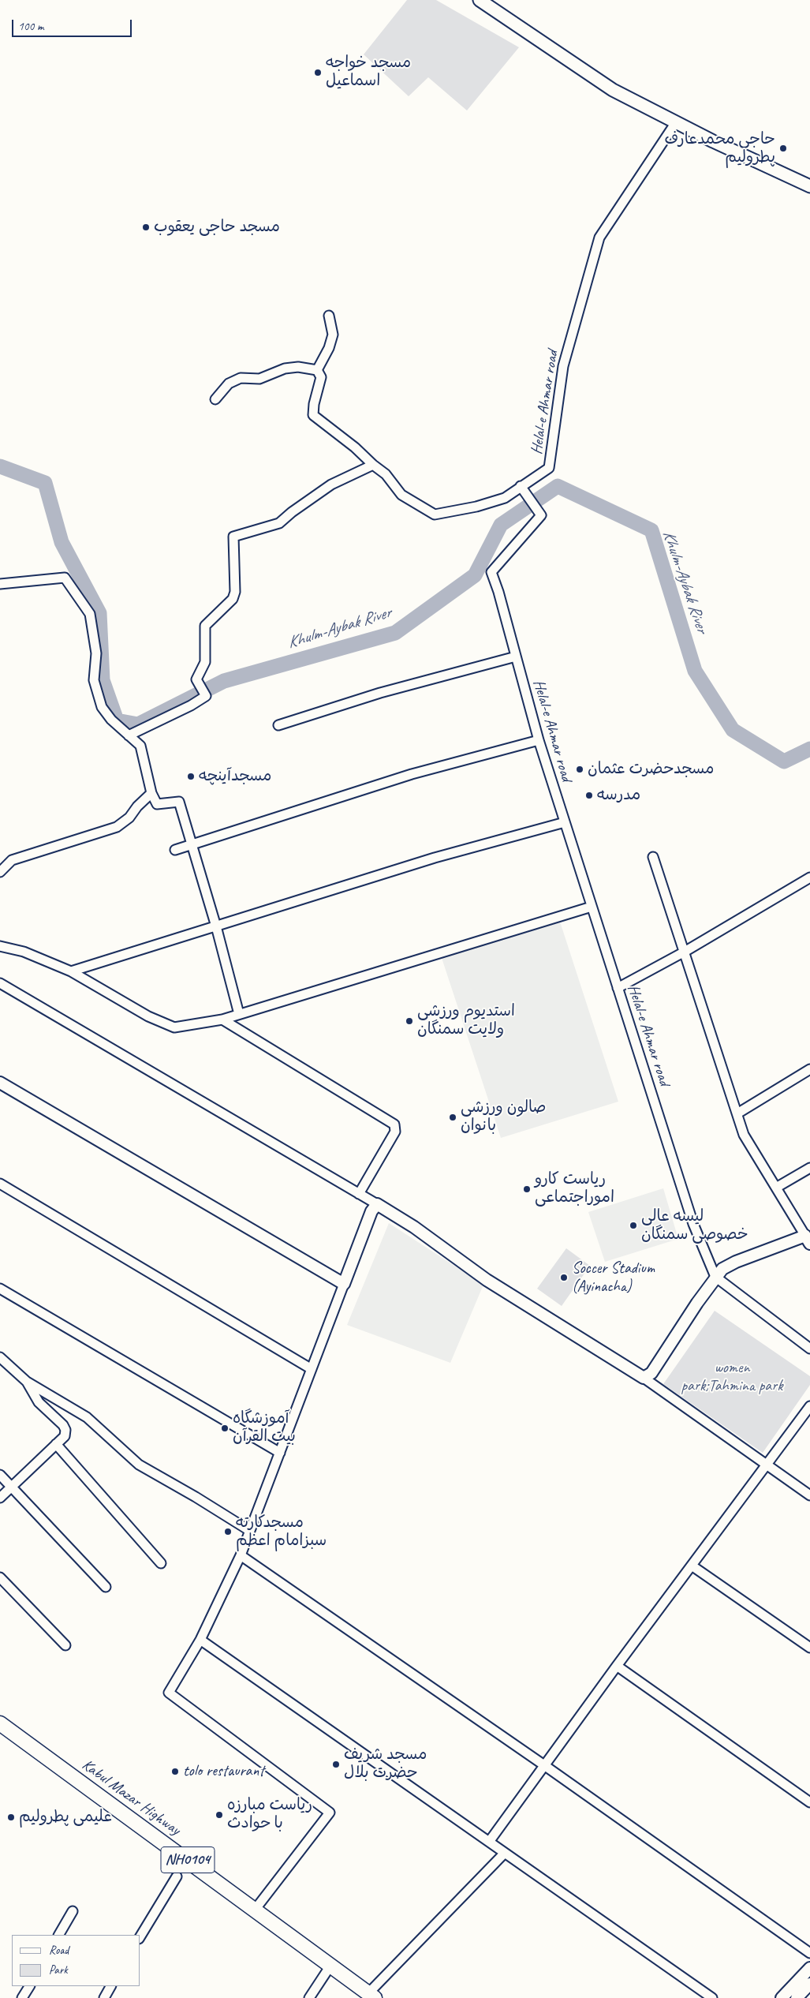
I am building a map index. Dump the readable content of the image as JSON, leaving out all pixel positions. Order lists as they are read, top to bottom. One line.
{"streets":{"highway":["Kabul Mazar Highway","NH0104"],"street":["Helal-e Ahmar road"]},"water":["Khulm-Aybak River"],"parks":["women park;Tahmina park"],"places":["مسجد خواجه اسماعیل","حاجی محمدعارف پطرولیم","مسجد حاجی یعقوب","مسجدحضرت عثمان","مسجدآینچه","مدرسه","استدیوم ورزشی ولایت سمنگان","صالون ورزشی بانوان","ریاست کارو اموراجتماعی","لیسه عالی خصوصی سمنگان","Soccer Stadium (Ayinacha)","آموزشگاه بیت القرآن","مسجدکارته سبزامام اعظم","مسجد شریف حضرت بلال","tolo restaurant","ریاست مبارزه با حوادث","علیمی پطرولیم"],"legend":["Road","Park"],"scale_bar":"100 m"}
